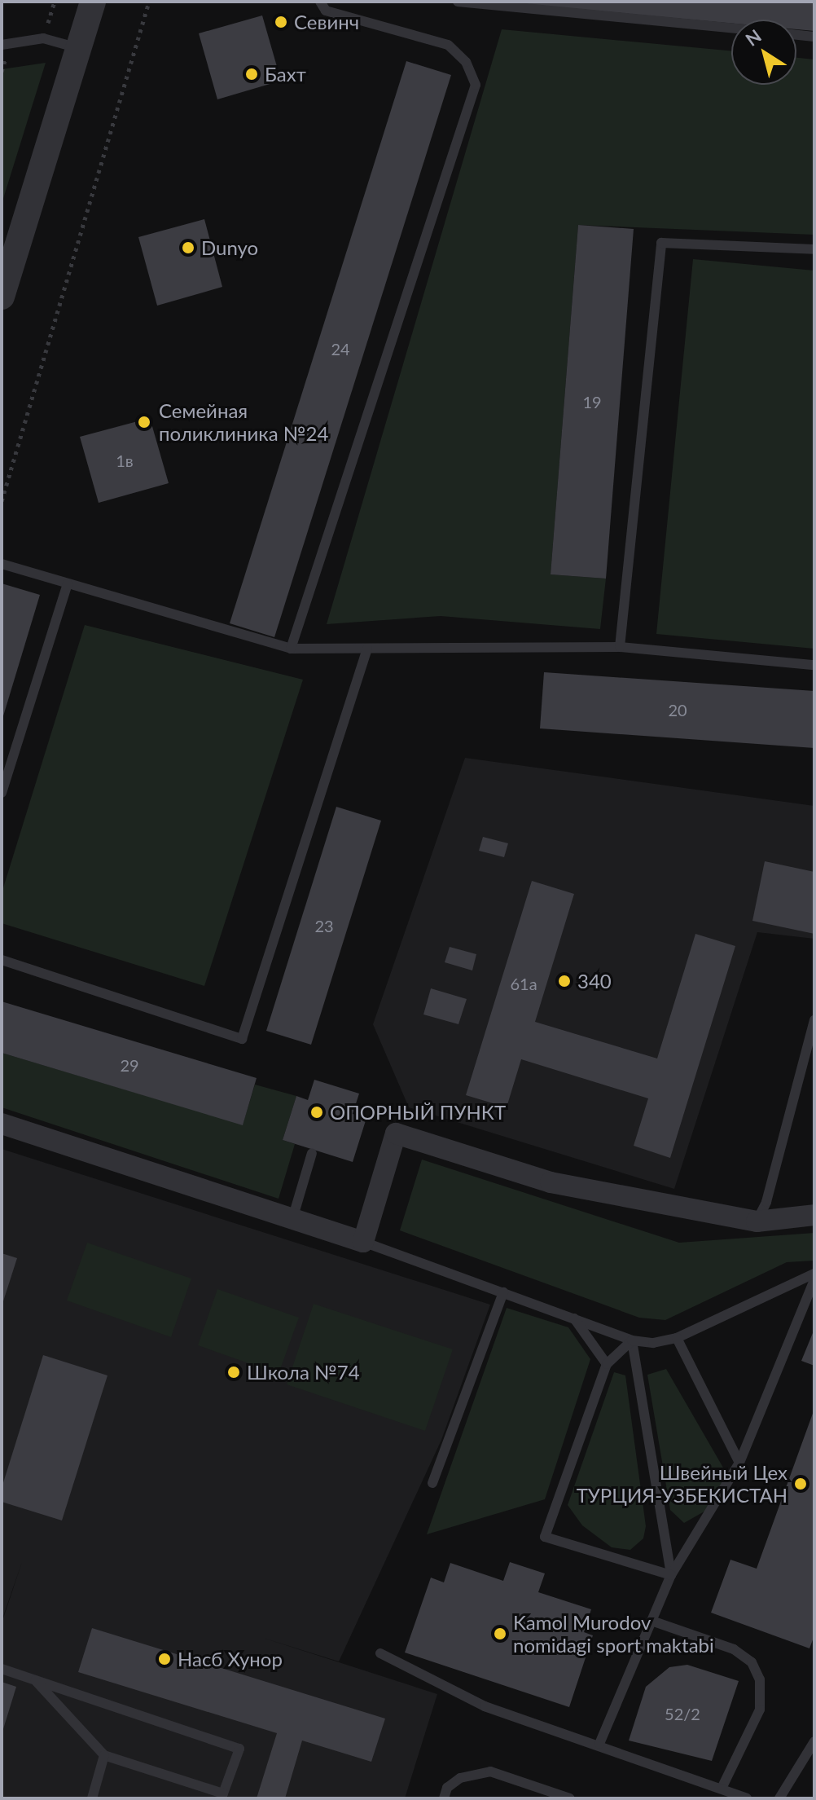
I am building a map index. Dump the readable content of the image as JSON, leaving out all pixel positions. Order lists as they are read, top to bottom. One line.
{"places":["Севинч","Бахт","Dunyo","Семейная поликлиника №24","340","ОПОРНЫЙ ПУНКТ","Школа №74","Швейный Цех ТУРЦИЯ-УЗБЕКИСТАН","Kamol Murodov nomidagi sport maktabi","Насб Хунор"],"house_numbers":["24","19","1в","20","23","61а","29","52/2"],"north":"top left"}
